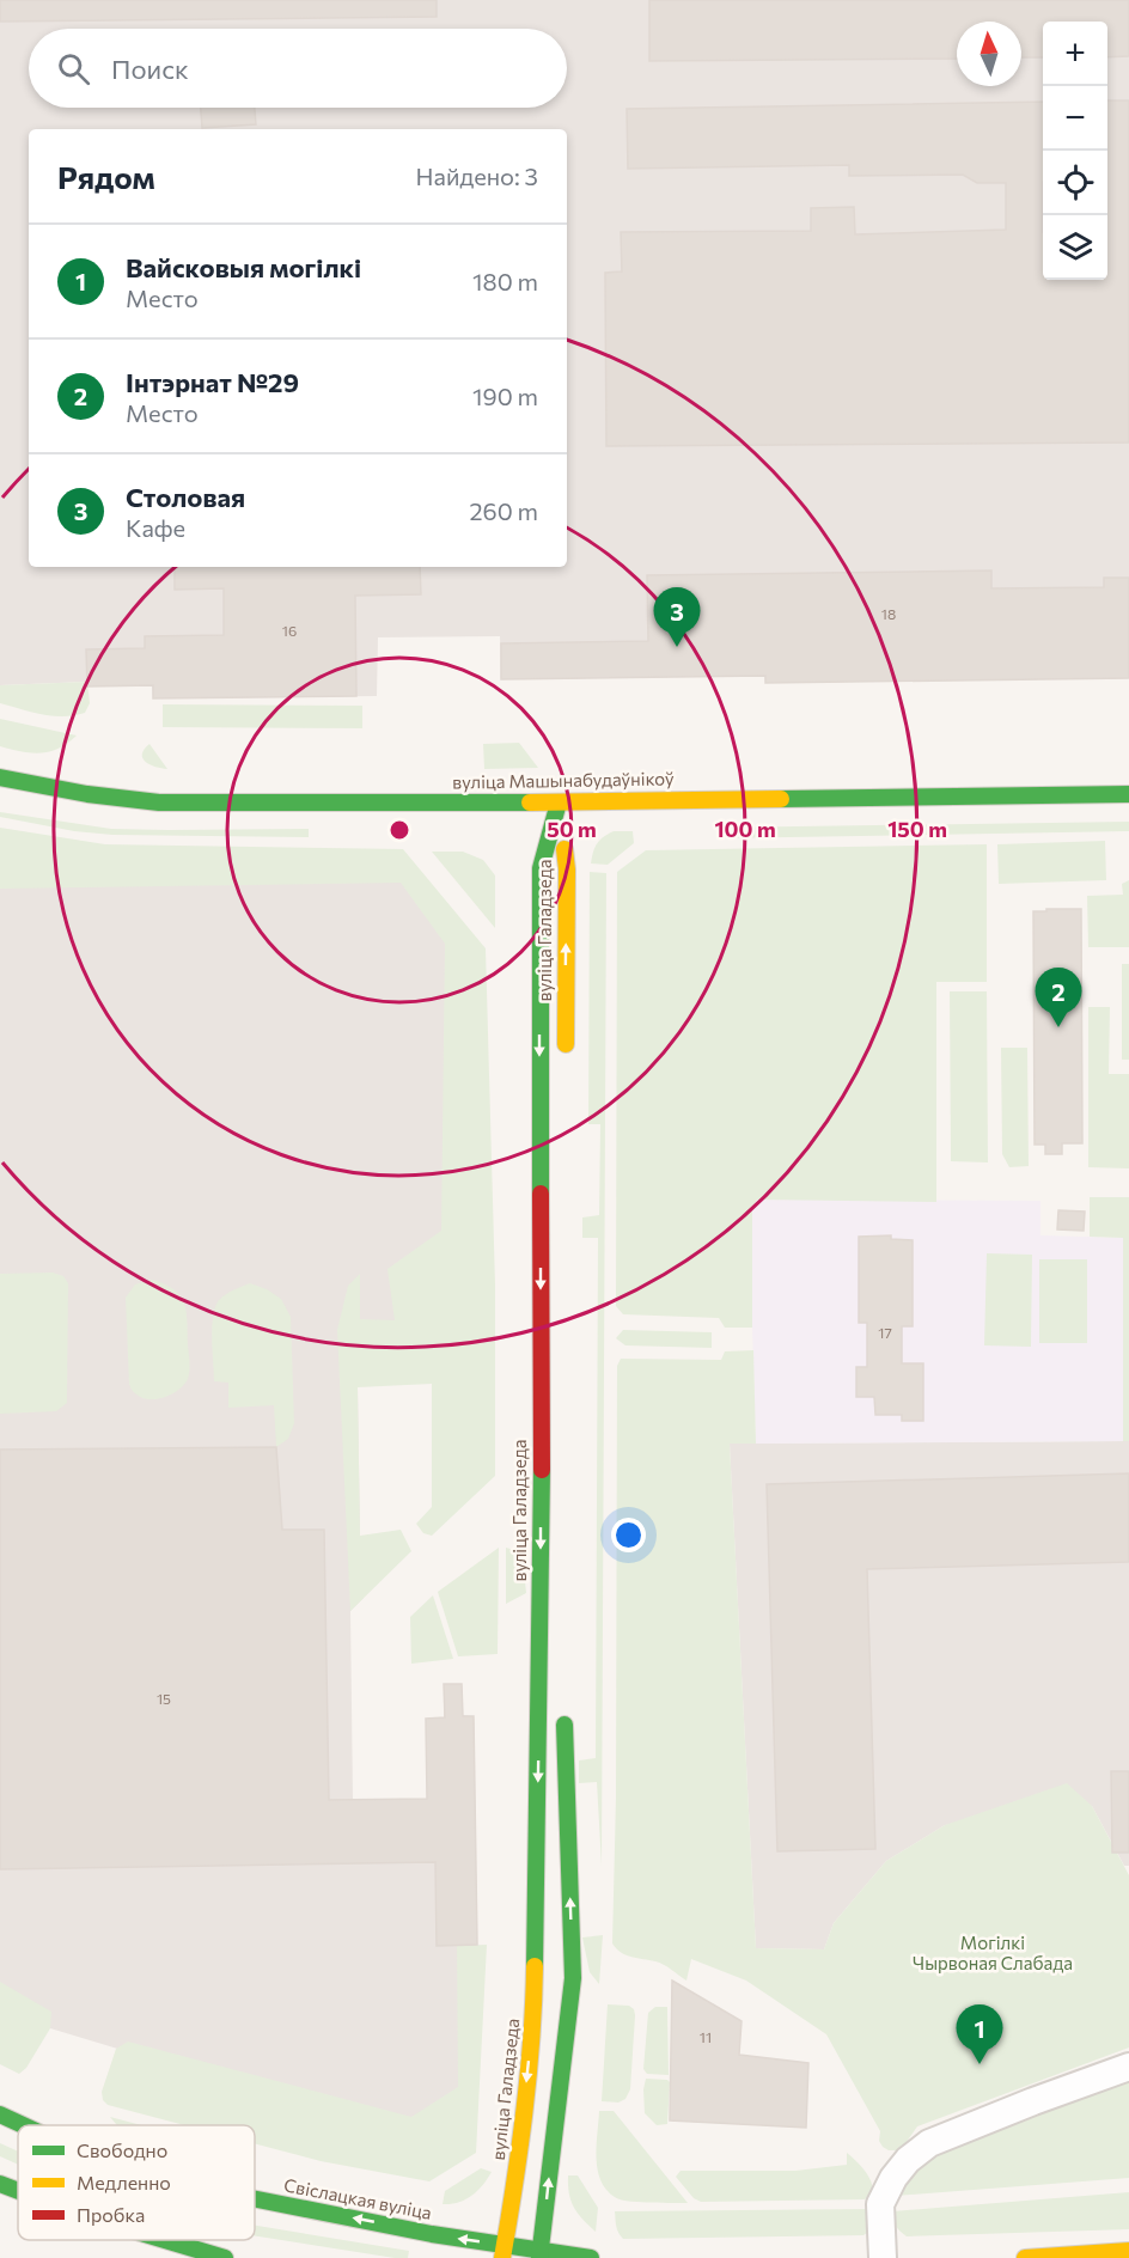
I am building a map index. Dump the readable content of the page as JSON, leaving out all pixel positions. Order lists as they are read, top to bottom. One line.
{"streets":{"main road":["вуліца Машынабудаўнікоў","вуліца Галадзеда","Свіслацкая вуліца"]},"crossings":[["вуліца Машынабудаўнікоў","вуліца Галадзеда"],["вуліца Галадзеда","Свіслацкая вуліца"]],"one_way":["Свіслацкая вуліца"],"parks":["Могілкі Чырвоная Слабада"],"house_numbers":["18","16","17","15","11"],"legend":["Свободно","Медленно","Пробка"],"north":"top","page":{"map_buttons":["+","−"],"search":"Поиск","heading":["Рядом","Найдено: 3"],"list":[{"mark":"1","name":"Вайсковыя могілкі","note":"Место","value":"180 m"},{"mark":"2","name":"Інтэрнат №29","note":"Место","value":"190 m"},{"mark":"3","name":"Столовая","note":"Кафе","value":"260 m"}],"pins":["3","2","1"]},"rings":["50 m","100 m","150 m"]}
